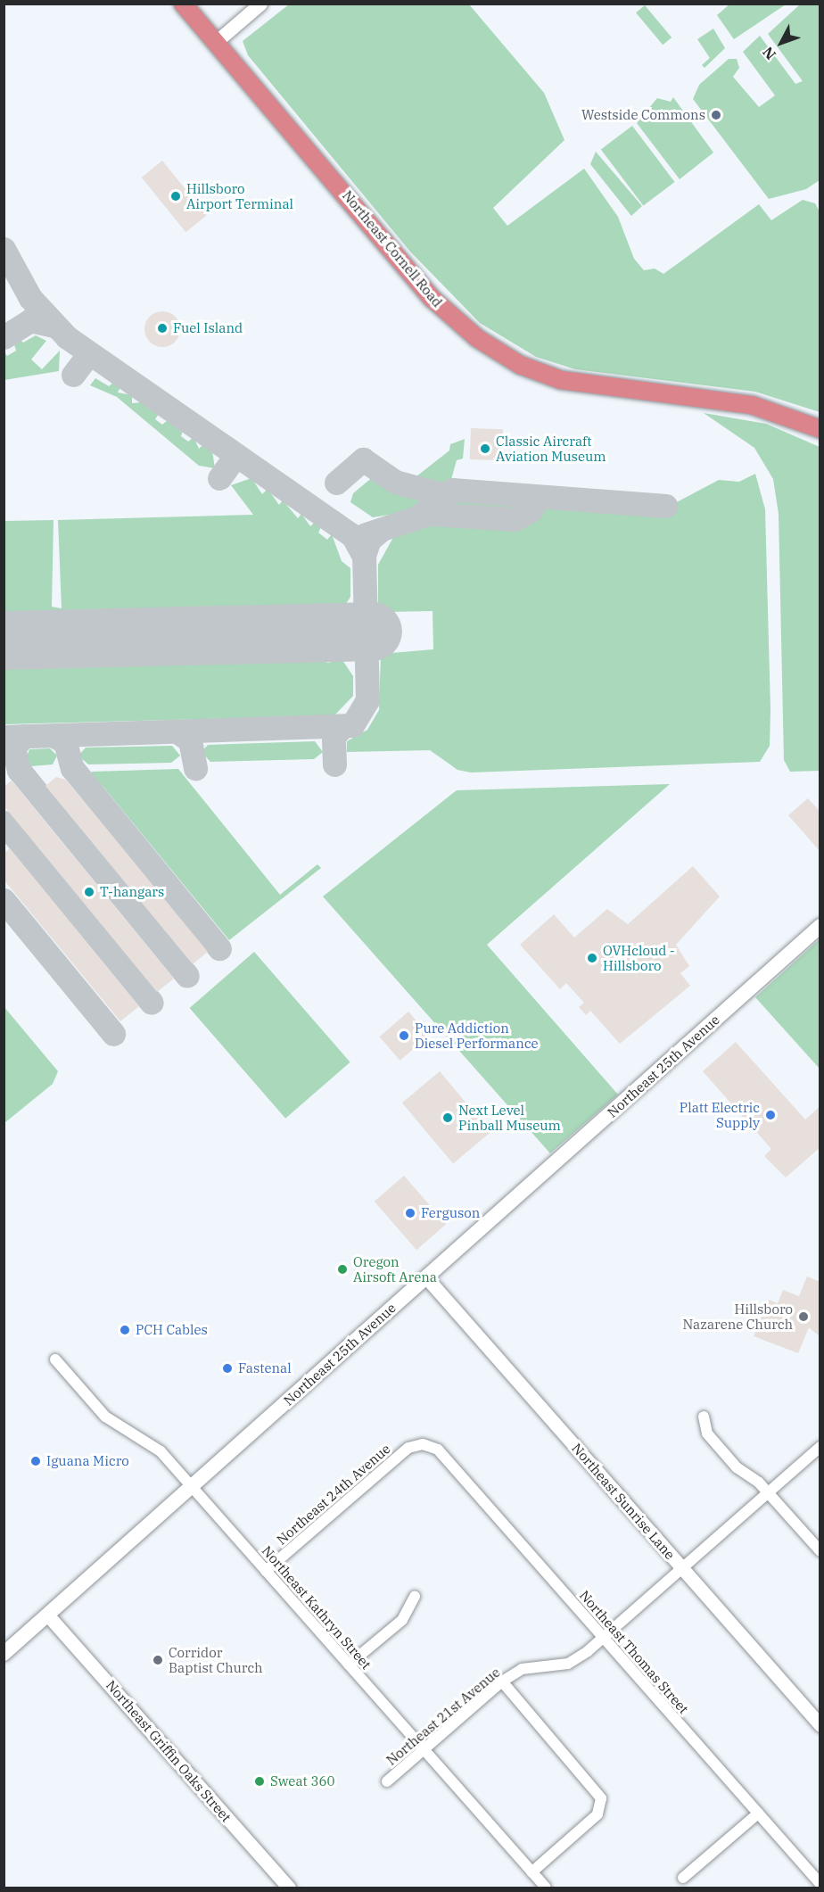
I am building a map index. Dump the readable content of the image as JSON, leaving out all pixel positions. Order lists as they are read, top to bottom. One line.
{"streets":{"highway":["Northeast Cornell Road"],"main road":["Northeast 25th Avenue"],"street":["Northeast 24th Avenue","Northeast Sunrise Lane","Northeast Kathryn Street","Northeast Thomas Street","Northeast 21st Avenue","Northeast Griffin Oaks Street"]},"crossings":[["Northeast 25th Avenue","Northeast Sunrise Lane"],["Northeast 25th Avenue","Northeast Kathryn Street"],["Northeast 25th Avenue","Northeast Griffin Oaks Street"],["Northeast 24th Avenue","Northeast Kathryn Street"],["Northeast 24th Avenue","Northeast Thomas Street"],["Northeast Sunrise Lane","Northeast 21st Avenue"],["Northeast Kathryn Street","Northeast 21st Avenue"],["Northeast Thomas Street","Northeast 21st Avenue"]],"places":["Westside Commons","Hillsboro Airport Terminal","Fuel Island","Classic Aircraft Aviation Museum","T-hangars","OVHcloud - Hillsboro","Pure Addiction Diesel Performance","Platt Electric Supply","Next Level Pinball Museum","Ferguson","Oregon Airsoft Arena","Hillsboro Nazarene Church","PCH Cables","Fastenal","Iguana Micro","Corridor Baptist Church","Sweat 360"],"north":"bottom left"}
